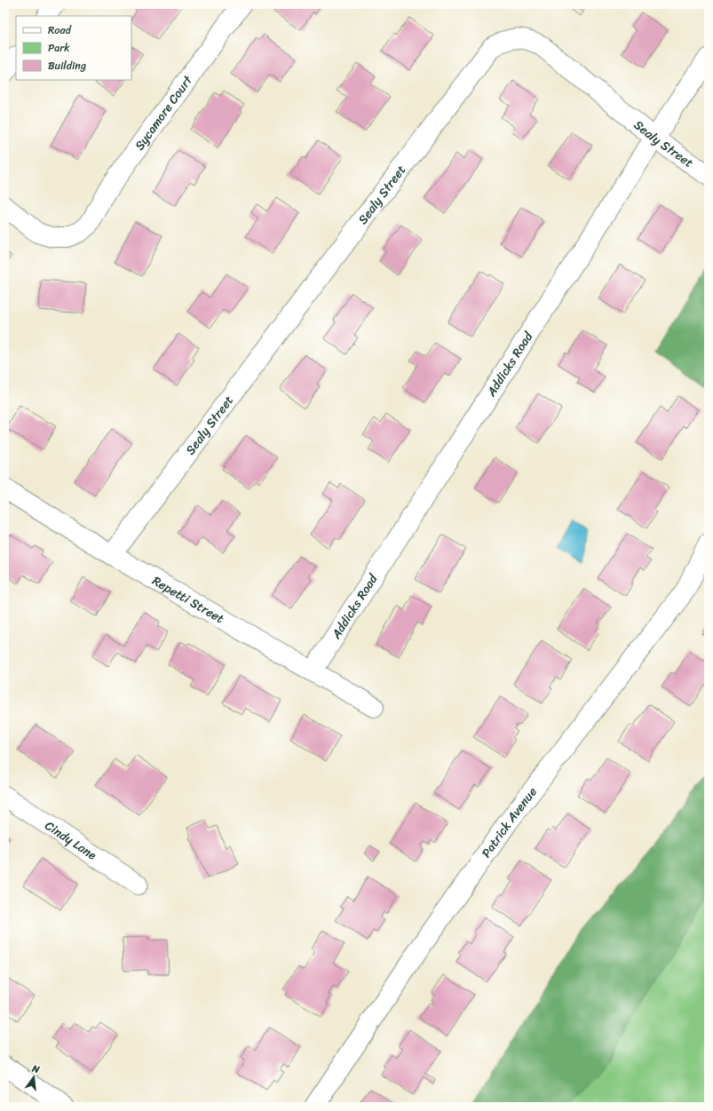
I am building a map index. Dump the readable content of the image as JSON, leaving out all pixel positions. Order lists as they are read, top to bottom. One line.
{"streets":{"street":["Sycamore Court","Sealy Street","Addicks Road","Repetti Street","Patrick Avenue","Cindy Lane"]},"crossings":[["Sealy Street","Addicks Road"],["Sealy Street","Repetti Street"],["Addicks Road","Repetti Street"]],"legend":["Road","Park","Building"],"north":"top"}
